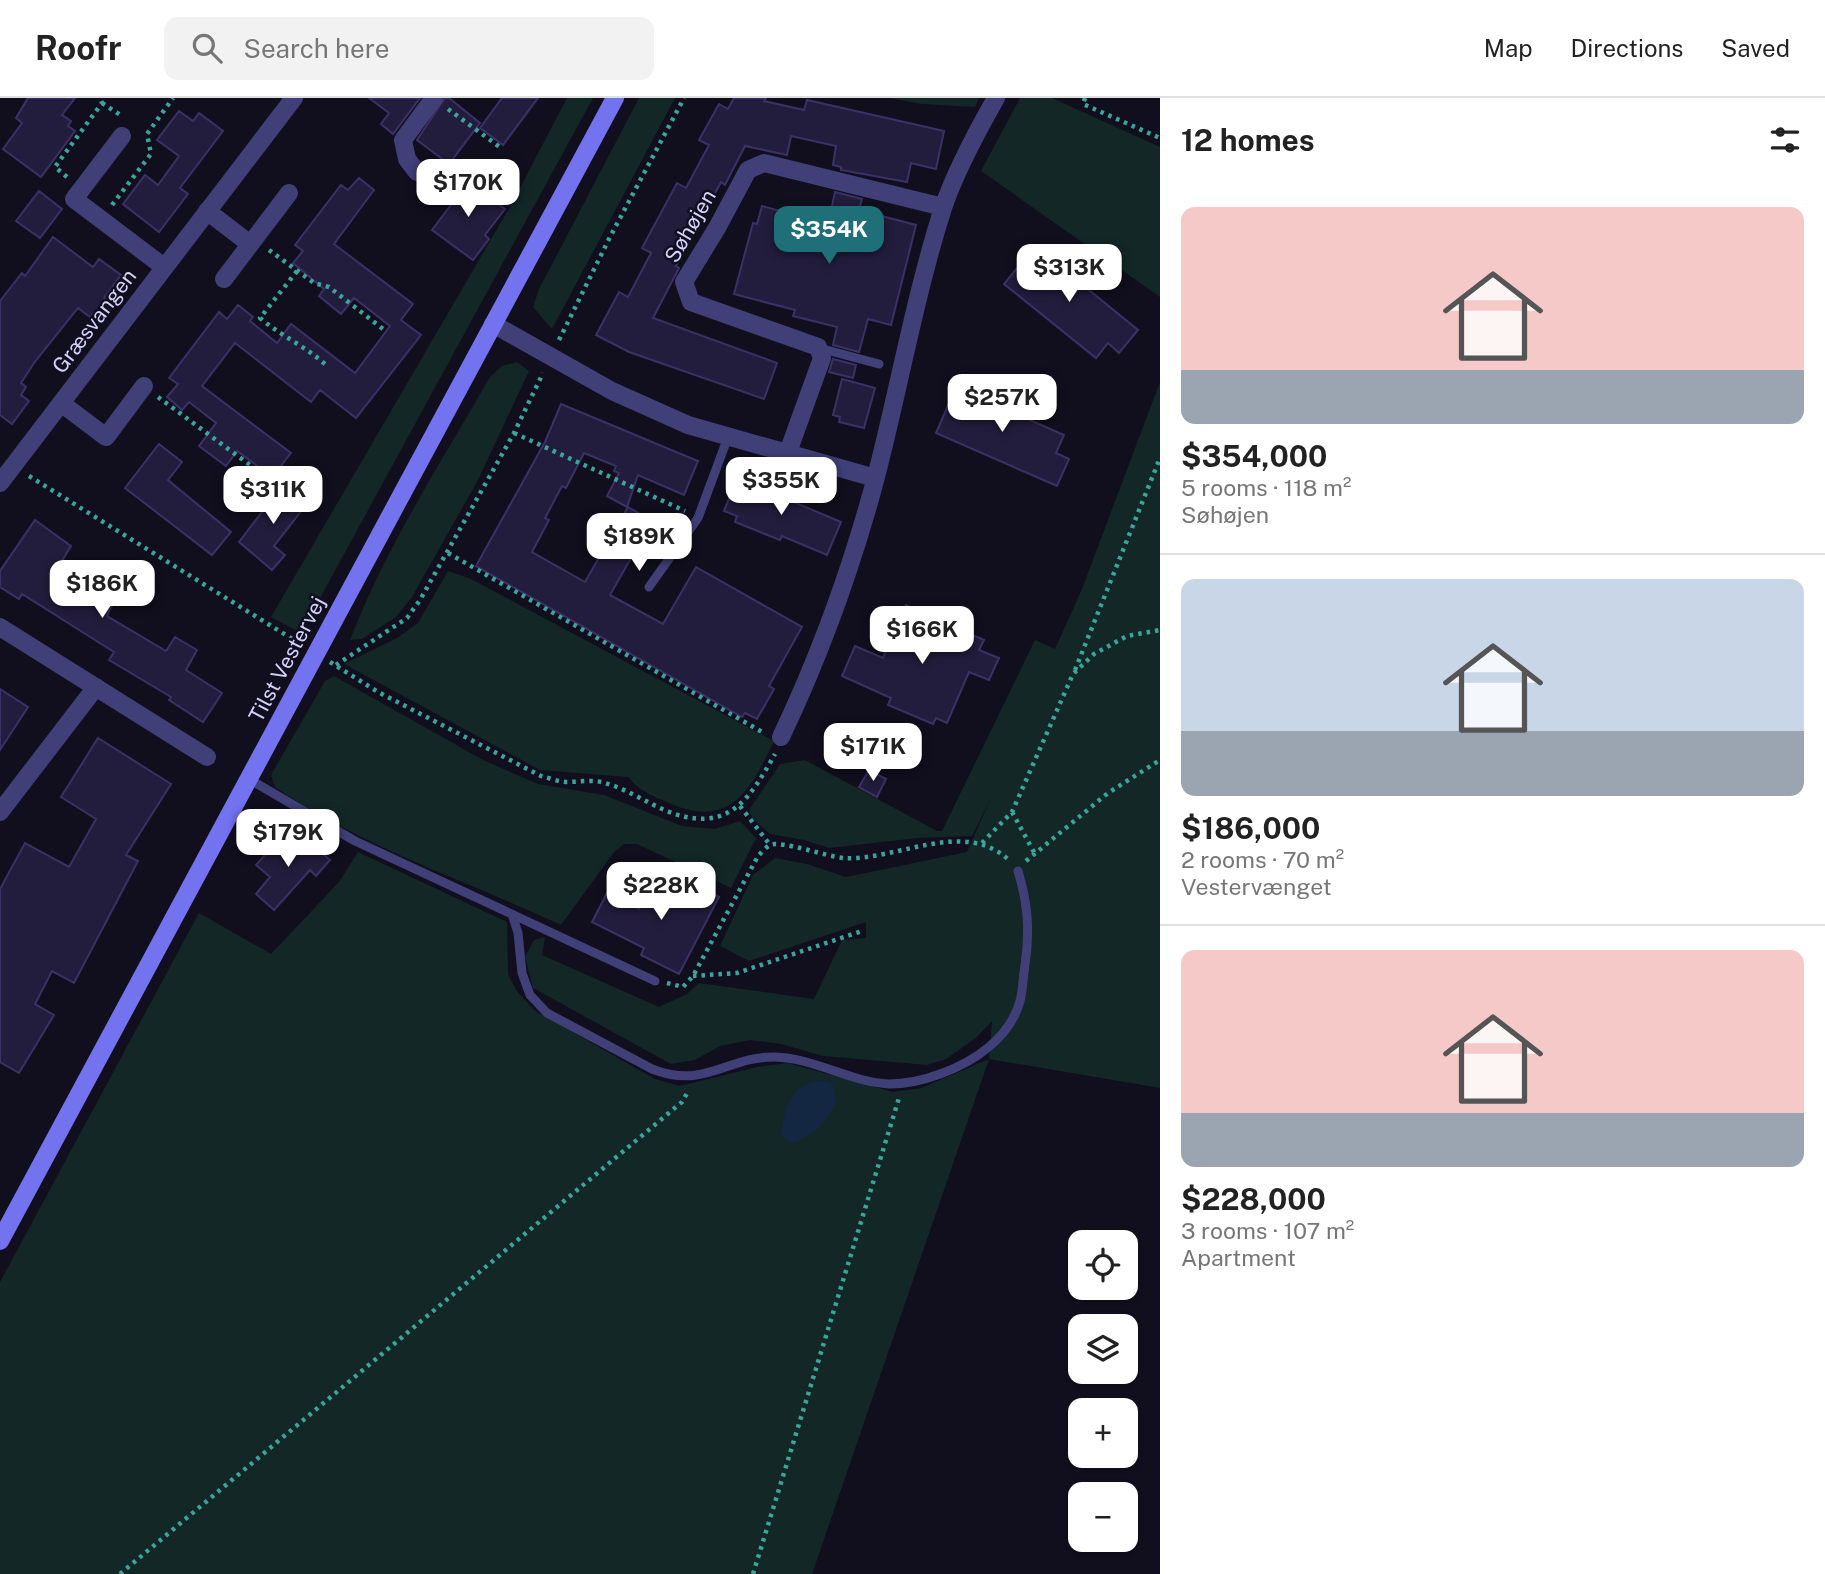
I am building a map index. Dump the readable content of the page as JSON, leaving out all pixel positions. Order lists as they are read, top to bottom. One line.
{"streets":{"street":["Søhøjen","Græsvangen","Tilst Vestervej"]},"page":{"header":"Roofr","search":"Search here","nav":["Map","Directions","Saved"],"heading":"12 homes","price":["$170K","$354K","$313K","$257K","$355K","$311K","$189K","$186K","$166K","$171K","$179K","$228K"],"list":[{"name":"$354,000","note":"5 rooms · 118 m² · Søhøjen"},{"name":"$186,000","note":"2 rooms · 70 m² · Vestervænget"},{"name":"$228,000","note":"3 rooms · 107 m² · Apartment"}],"map_buttons":["+","−"]}}
